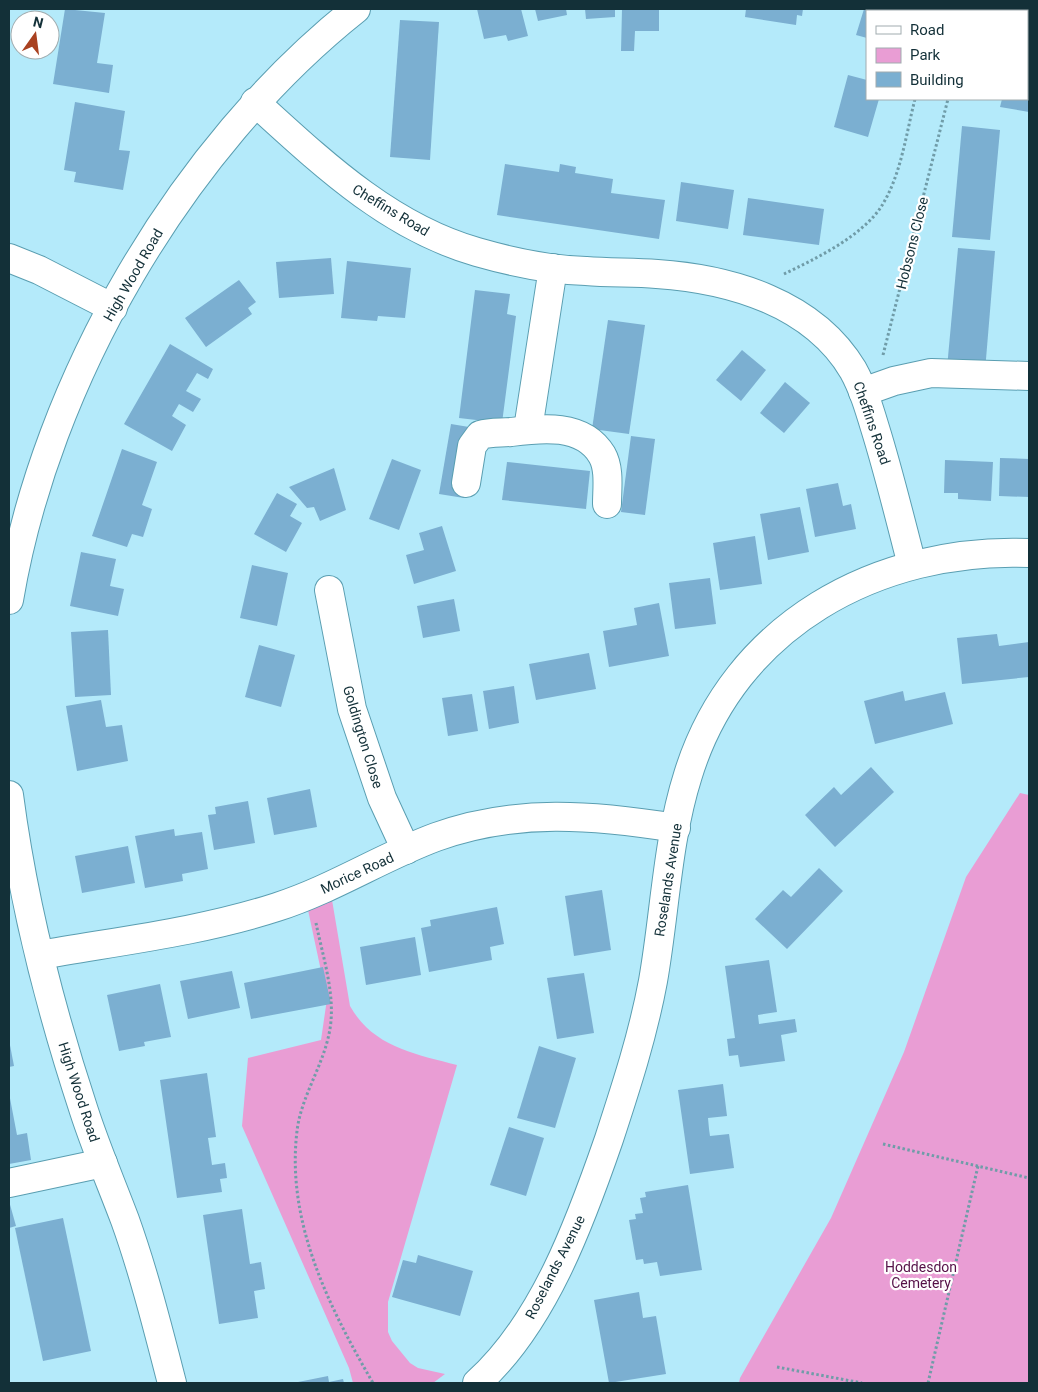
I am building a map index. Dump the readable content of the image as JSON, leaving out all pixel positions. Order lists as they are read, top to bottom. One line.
{"streets":{"street":["Cheffins Road","High Wood Road","Goldington Close","Morice Road","Roselands Avenue"],"path":["Hobsons Close"]},"crossings":[["Cheffins Road","Hobsons Close"],["Cheffins Road","High Wood Road"],["Cheffins Road","Roselands Avenue"],["High Wood Road","Morice Road"],["Goldington Close","Morice Road"],["Morice Road","Roselands Avenue"]],"parks":["Hoddesdon Cemetery"],"legend":["Road","Park","Building"],"north":"top"}
